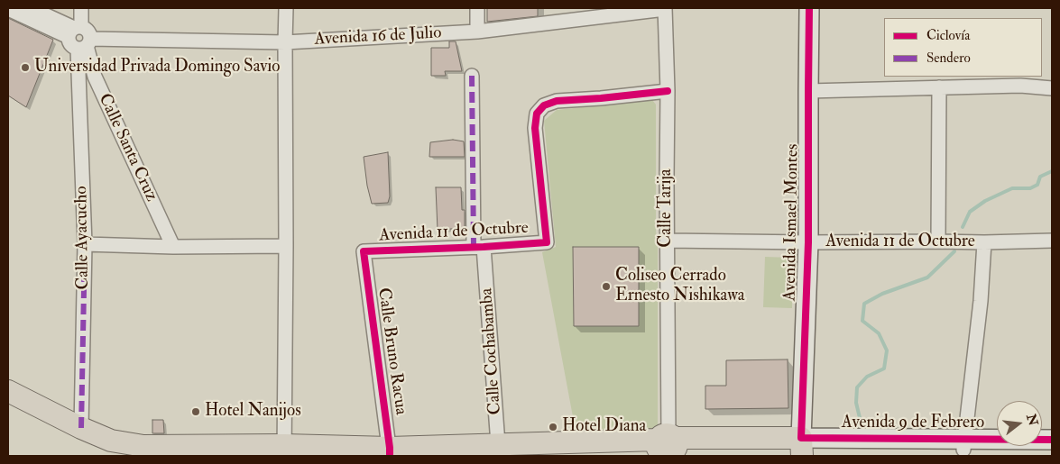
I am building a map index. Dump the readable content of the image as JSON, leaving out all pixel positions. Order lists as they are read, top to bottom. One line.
{"streets":{"main road":["Avenida 9 de Febrero"],"street":["Avenida 16 de Julio","Calle Santa Cruz","Calle Tarija","Avenida Ismael Montes","Avenida 11 de Octubre","Calle Ayacucho","Calle Bruno Racua","Calle Cochabamba"]},"crossings":[["Avenida 16 de Julio","Calle Santa Cruz"],["Avenida 16 de Julio","Calle Tarija"],["Avenida 16 de Julio","Calle Ayacucho"],["Calle Santa Cruz","Calle Ayacucho"],["Calle Tarija","Avenida 11 de Octubre"],["Calle Tarija","Avenida 9 de Febrero"],["Avenida Ismael Montes","Avenida 11 de Octubre"],["Avenida Ismael Montes","Avenida 9 de Febrero"],["Avenida 11 de Octubre","Calle Bruno Racua"],["Avenida 11 de Octubre","Calle Cochabamba"],["Calle Ayacucho","Avenida 9 de Febrero"],["Calle Bruno Racua","Avenida 9 de Febrero"],["Calle Cochabamba","Avenida 9 de Febrero"]],"places":["Universidad Privada Domingo Savio","Coliseo Cerrado Ernesto Nishikawa","Hotel Nanijos","Hotel Diana"],"legend":["Ciclovía","Sendero"],"north":"right"}
